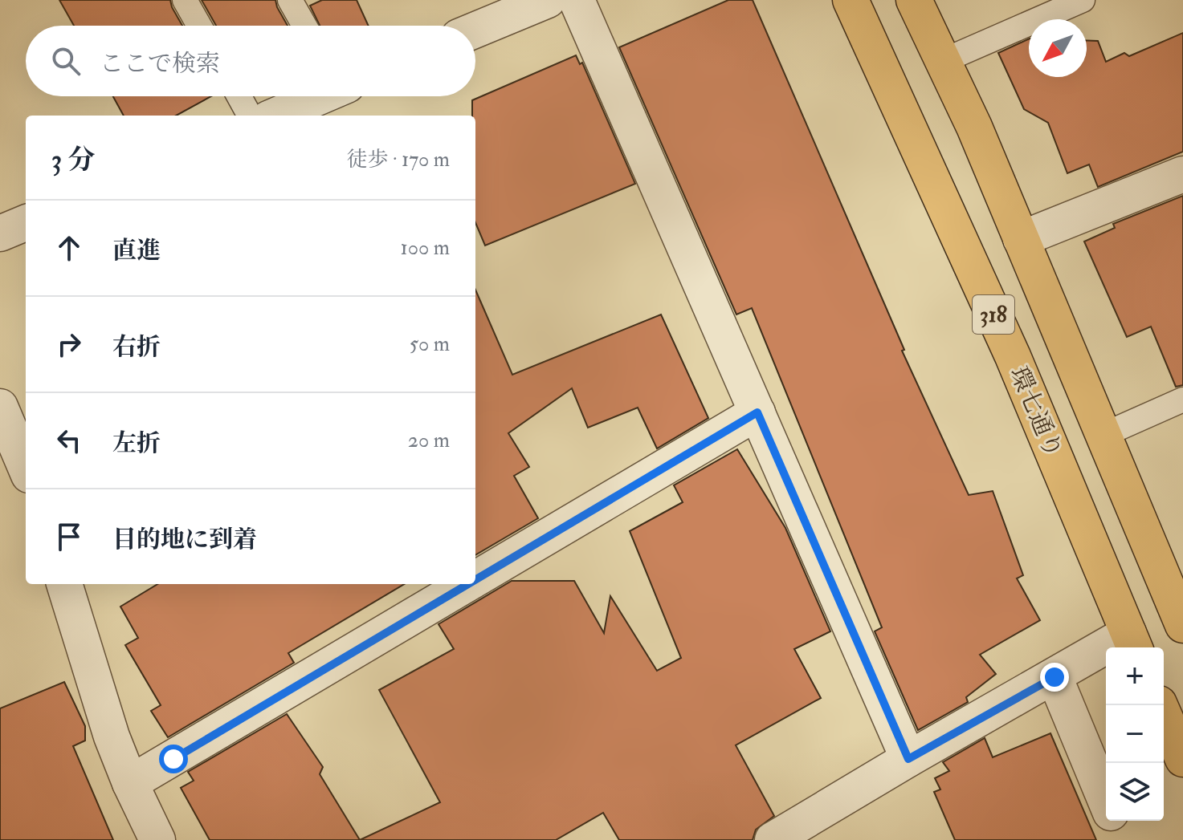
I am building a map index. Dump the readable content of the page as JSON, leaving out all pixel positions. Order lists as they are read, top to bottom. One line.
{"streets":{"main road":["318","環七通り"]},"north":"bottom left","page":{"search":"ここで検索","heading":["3 分","徒歩 · 170 m"],"list":[["直進","100 m"],["右折","50 m"],["左折","20 m"],"目的地に到着"],"map_buttons":["+","−"]}}
